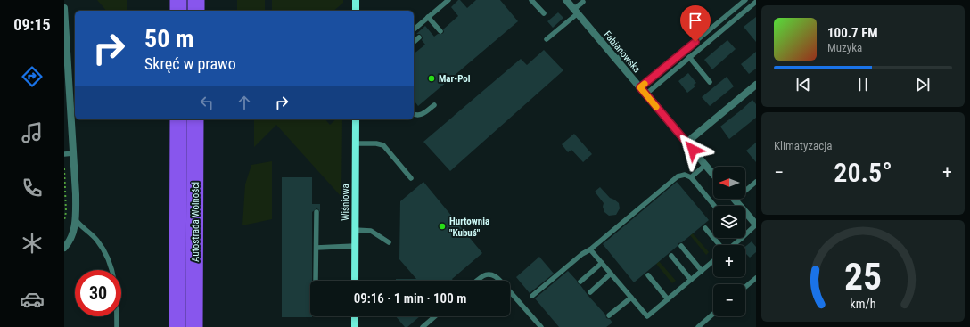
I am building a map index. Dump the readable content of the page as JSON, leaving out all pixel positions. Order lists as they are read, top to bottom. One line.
{"streets":{"highway":["Autostrada Wolności"],"street":["Fabianowska","Wiśniowa"]},"places":["Mar-Pol","Hurtownia \"Kubuś\""],"north":"left","page":{"tabs":"09:15","turn":["50 m","Skręć w prawo"],"song":["100.7 FM","Muzyka"],"tile":"Klimatyzacja","heat":["−","20.5°","+"],"map_buttons":["+","−"],"limit":"30","trip":"09:16 · 1 min · 100 m","gauge":["25","km/h"]}}
